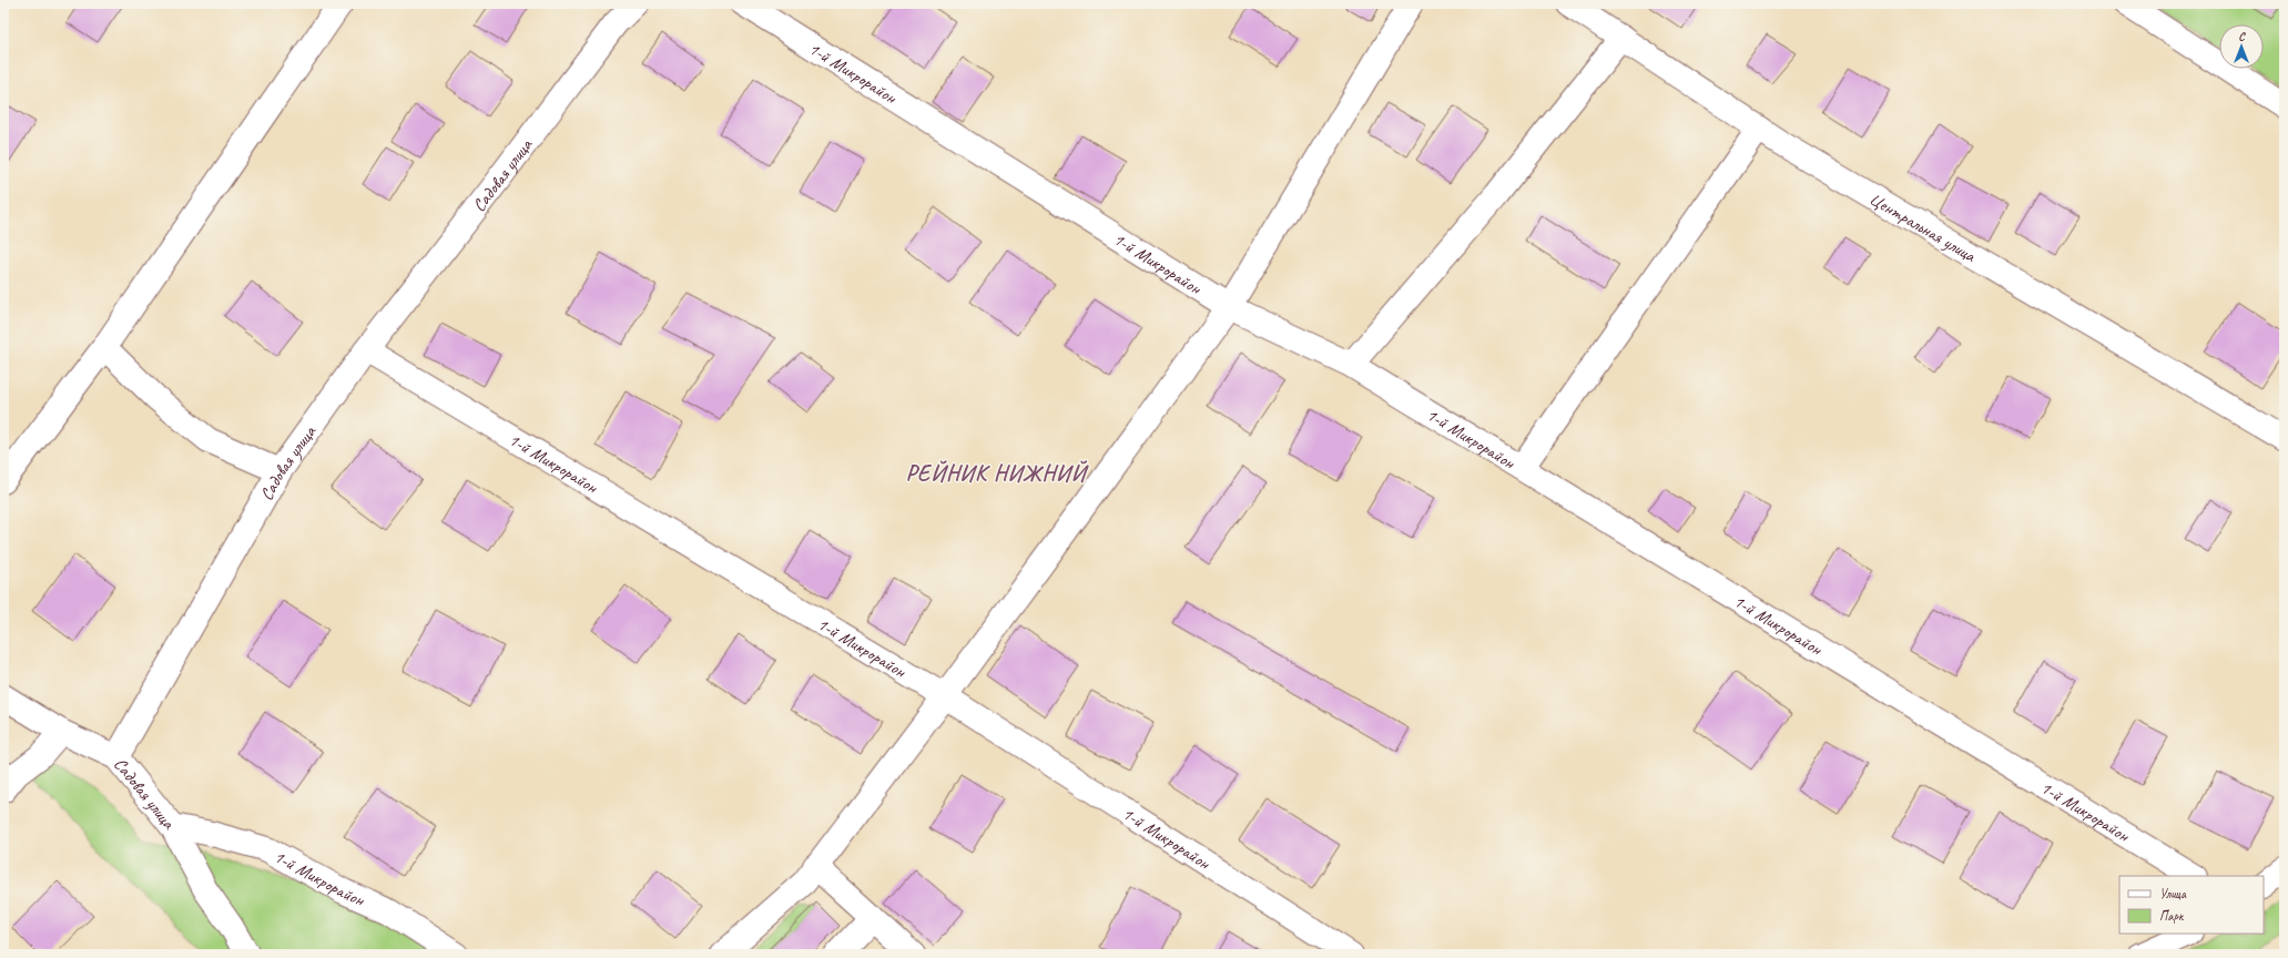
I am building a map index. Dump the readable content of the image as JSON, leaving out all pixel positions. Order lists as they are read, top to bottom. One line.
{"streets":{"street":["1-й Микрорайон","Садовая улица","Центральная улица"]},"crossings":[["1-й Микрорайон","Садовая улица"]],"districts":["РЕЙНИК НИЖНИЙ"],"legend":["Улица","Парк"],"north":"top"}
